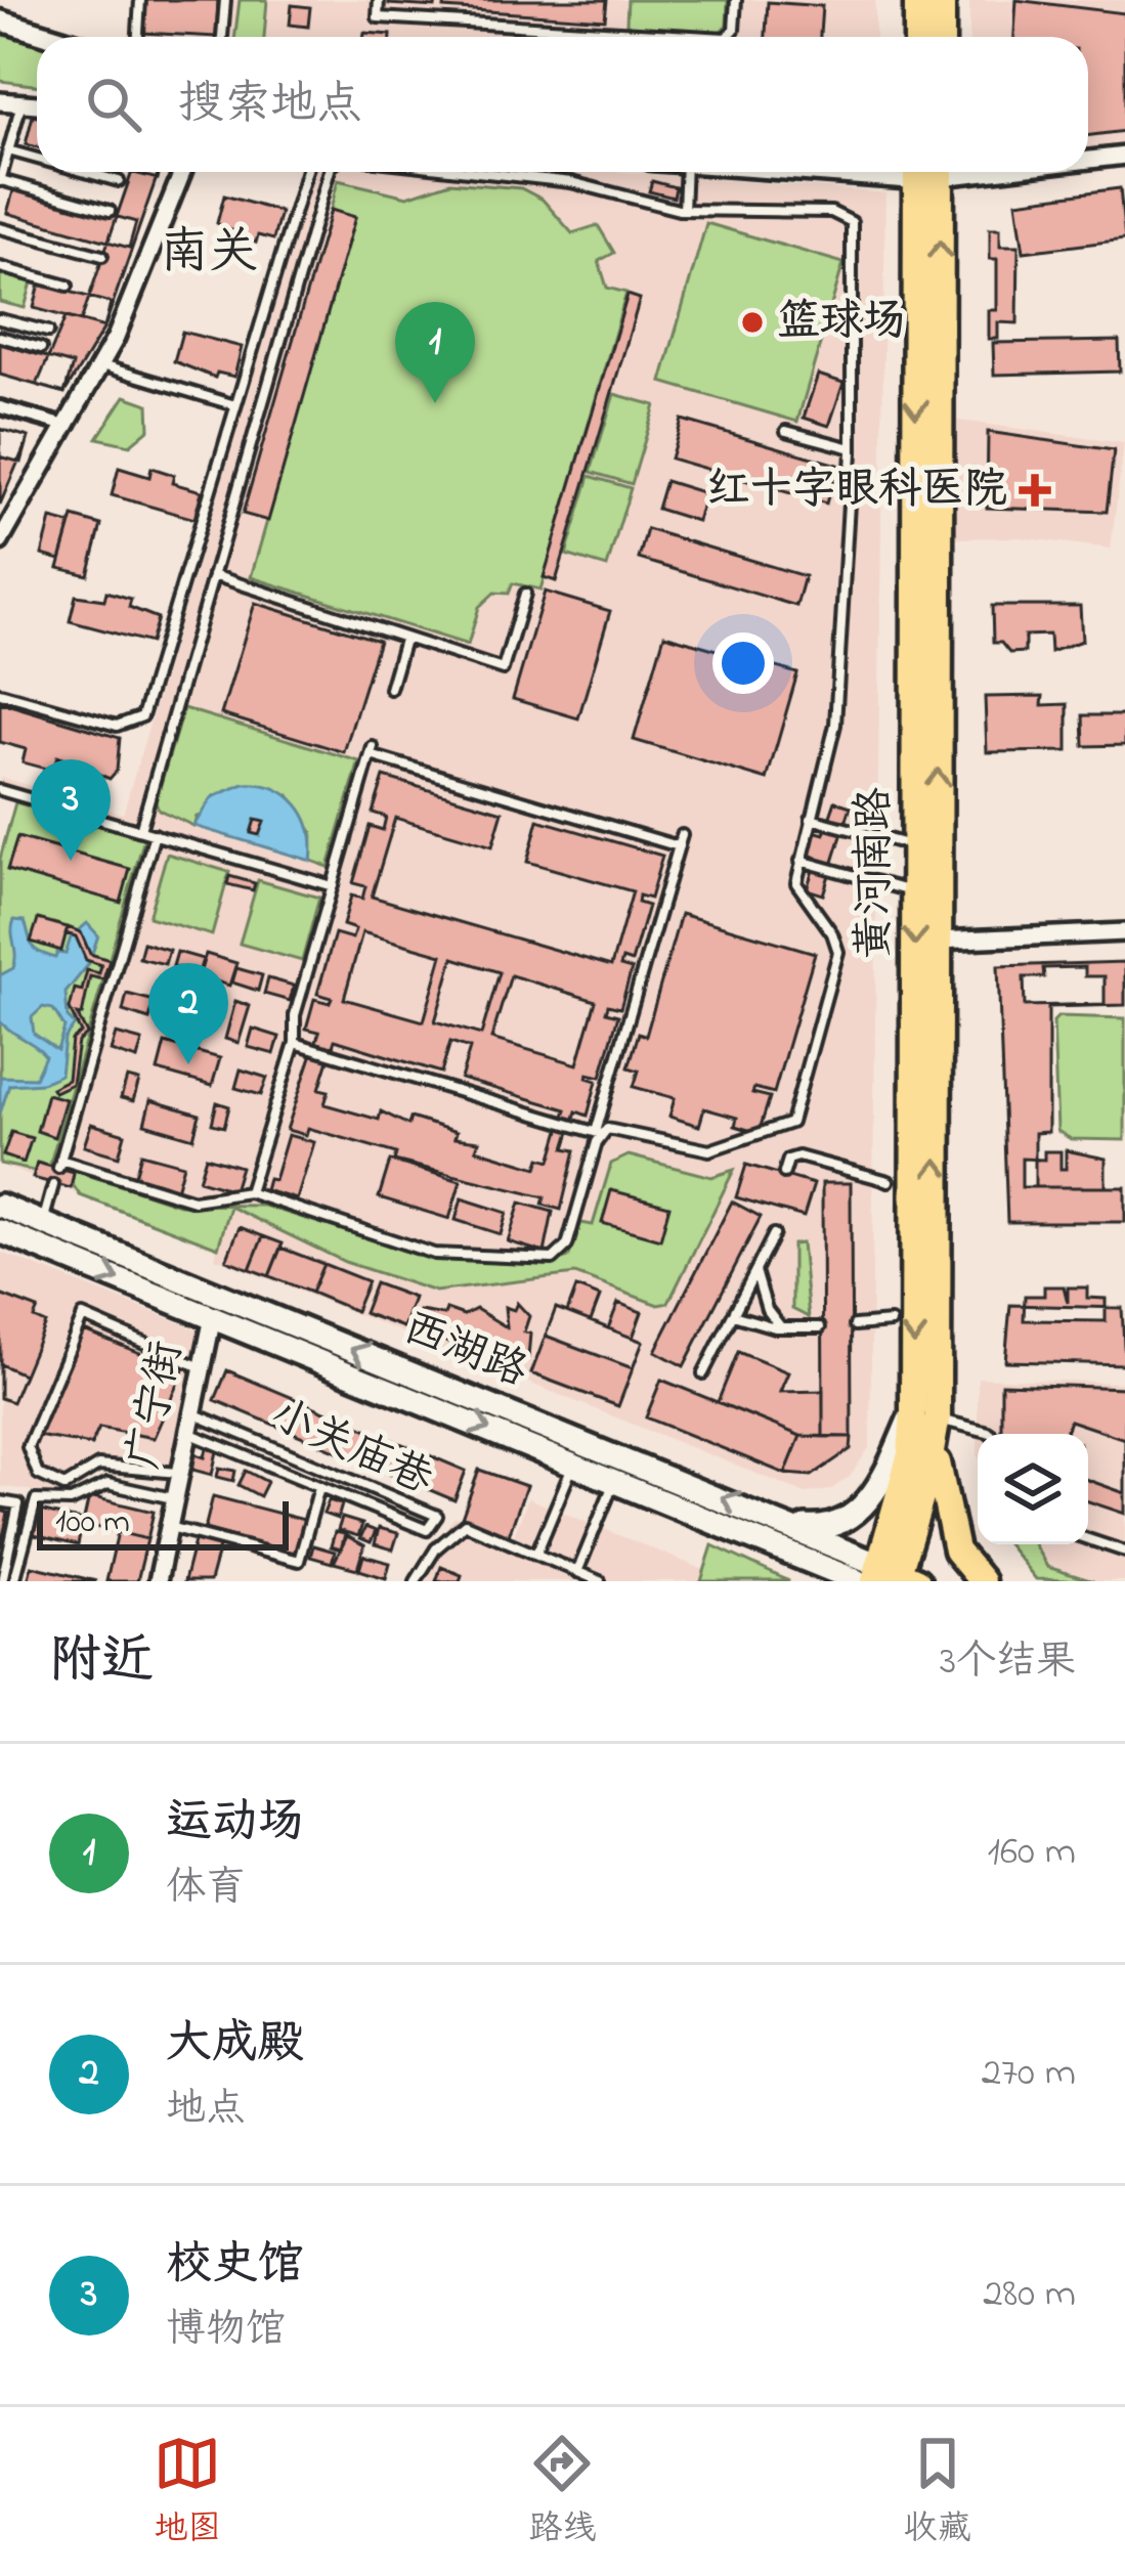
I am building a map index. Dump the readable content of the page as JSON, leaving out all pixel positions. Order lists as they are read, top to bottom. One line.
{"streets":{"main road":["黄河南路","西湖路"],"street":["广宁街"],"lane":["小关庙巷"]},"crossings":[["黄河南路","西湖路"],["西湖路","广宁街"],["广宁街","小关庙巷"]],"districts":["南关"],"places":{"other":["篮球场"],"health":["红十字眼科医院"]},"scale_bar":"100 m","page":{"search":"搜索地点","pins":["1","3","2"],"scale":"100 m","heading":["附近","3个结果"],"list":[{"mark":"1","name":"运动场","note":"体育","value":"160 m"},{"mark":"2","name":"大成殿","note":"地点","value":"270 m"},{"mark":"3","name":"校史馆","note":"博物馆","value":"280 m"}],"nav":["地图","路线","收藏"]}}
